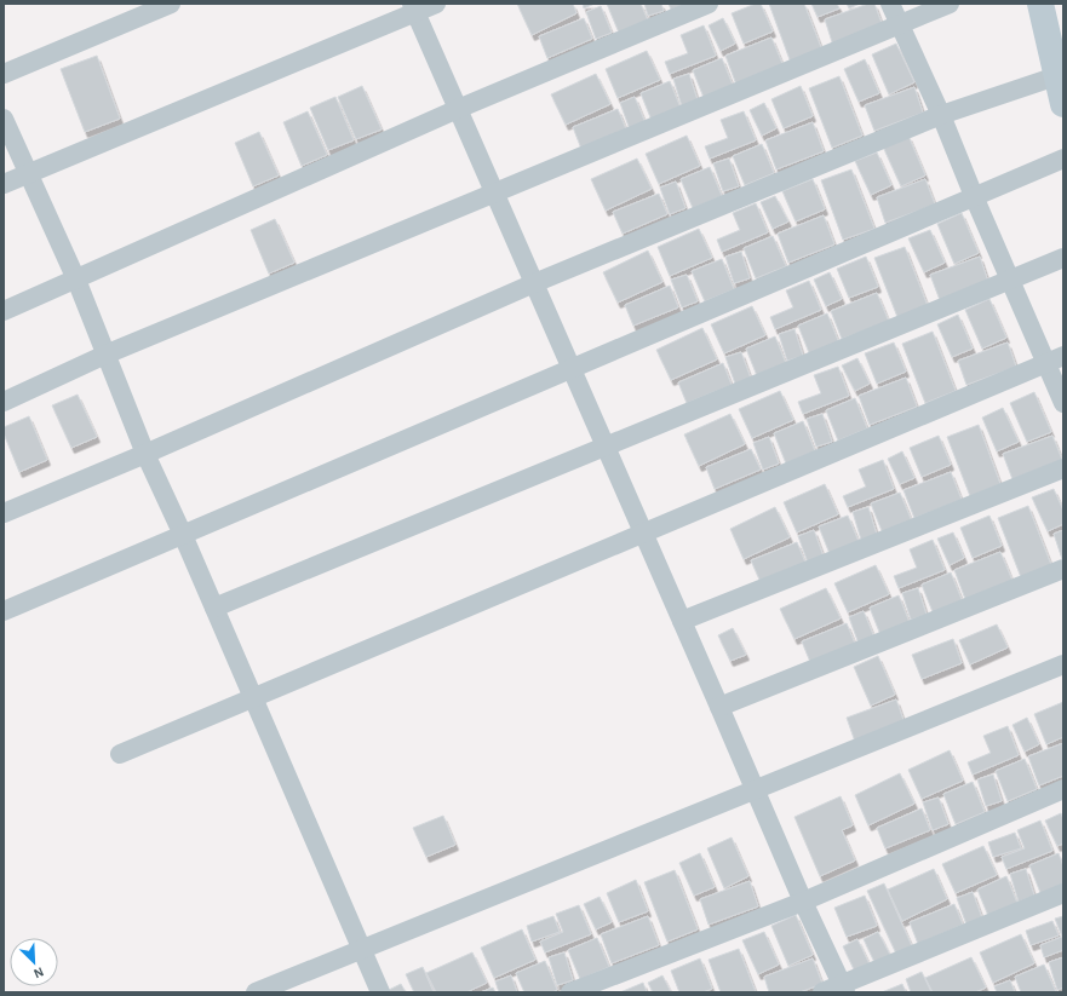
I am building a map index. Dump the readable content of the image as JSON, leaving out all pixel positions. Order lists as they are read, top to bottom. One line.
{"north":"bottom right"}
